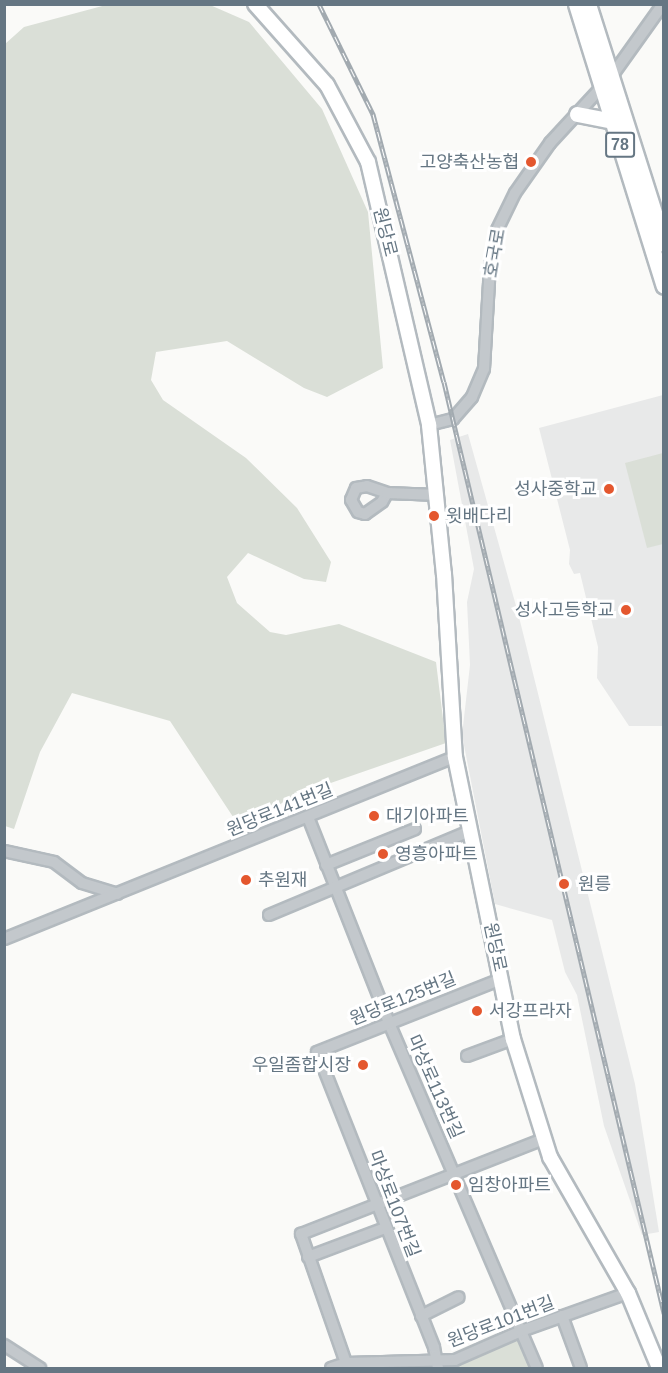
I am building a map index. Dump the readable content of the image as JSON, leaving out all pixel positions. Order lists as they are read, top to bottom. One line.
{"streets":{"main road":["78","원당로"],"street":["호국로","원당로141번길","원당로125번길","마상로113번길","마상로107번길","원당로101번길"]},"crossings":[["78","호국로"],["원당로","호국로"],["원당로","원당로141번길"],["원당로","원당로125번길"],["원당로","원당로101번길"],["원당로141번길","마상로113번길"],["원당로125번길","마상로113번길"],["원당로125번길","마상로107번길"],["마상로113번길","원당로101번길"],["마상로107번길","원당로101번길"]],"places":["고양축산농협","성사중학교","윗배다리","성사고등학교","대기아파트","영흥아파트","추원재","원릉","서강프라자","우일좀합시장","임창아파트"]}
